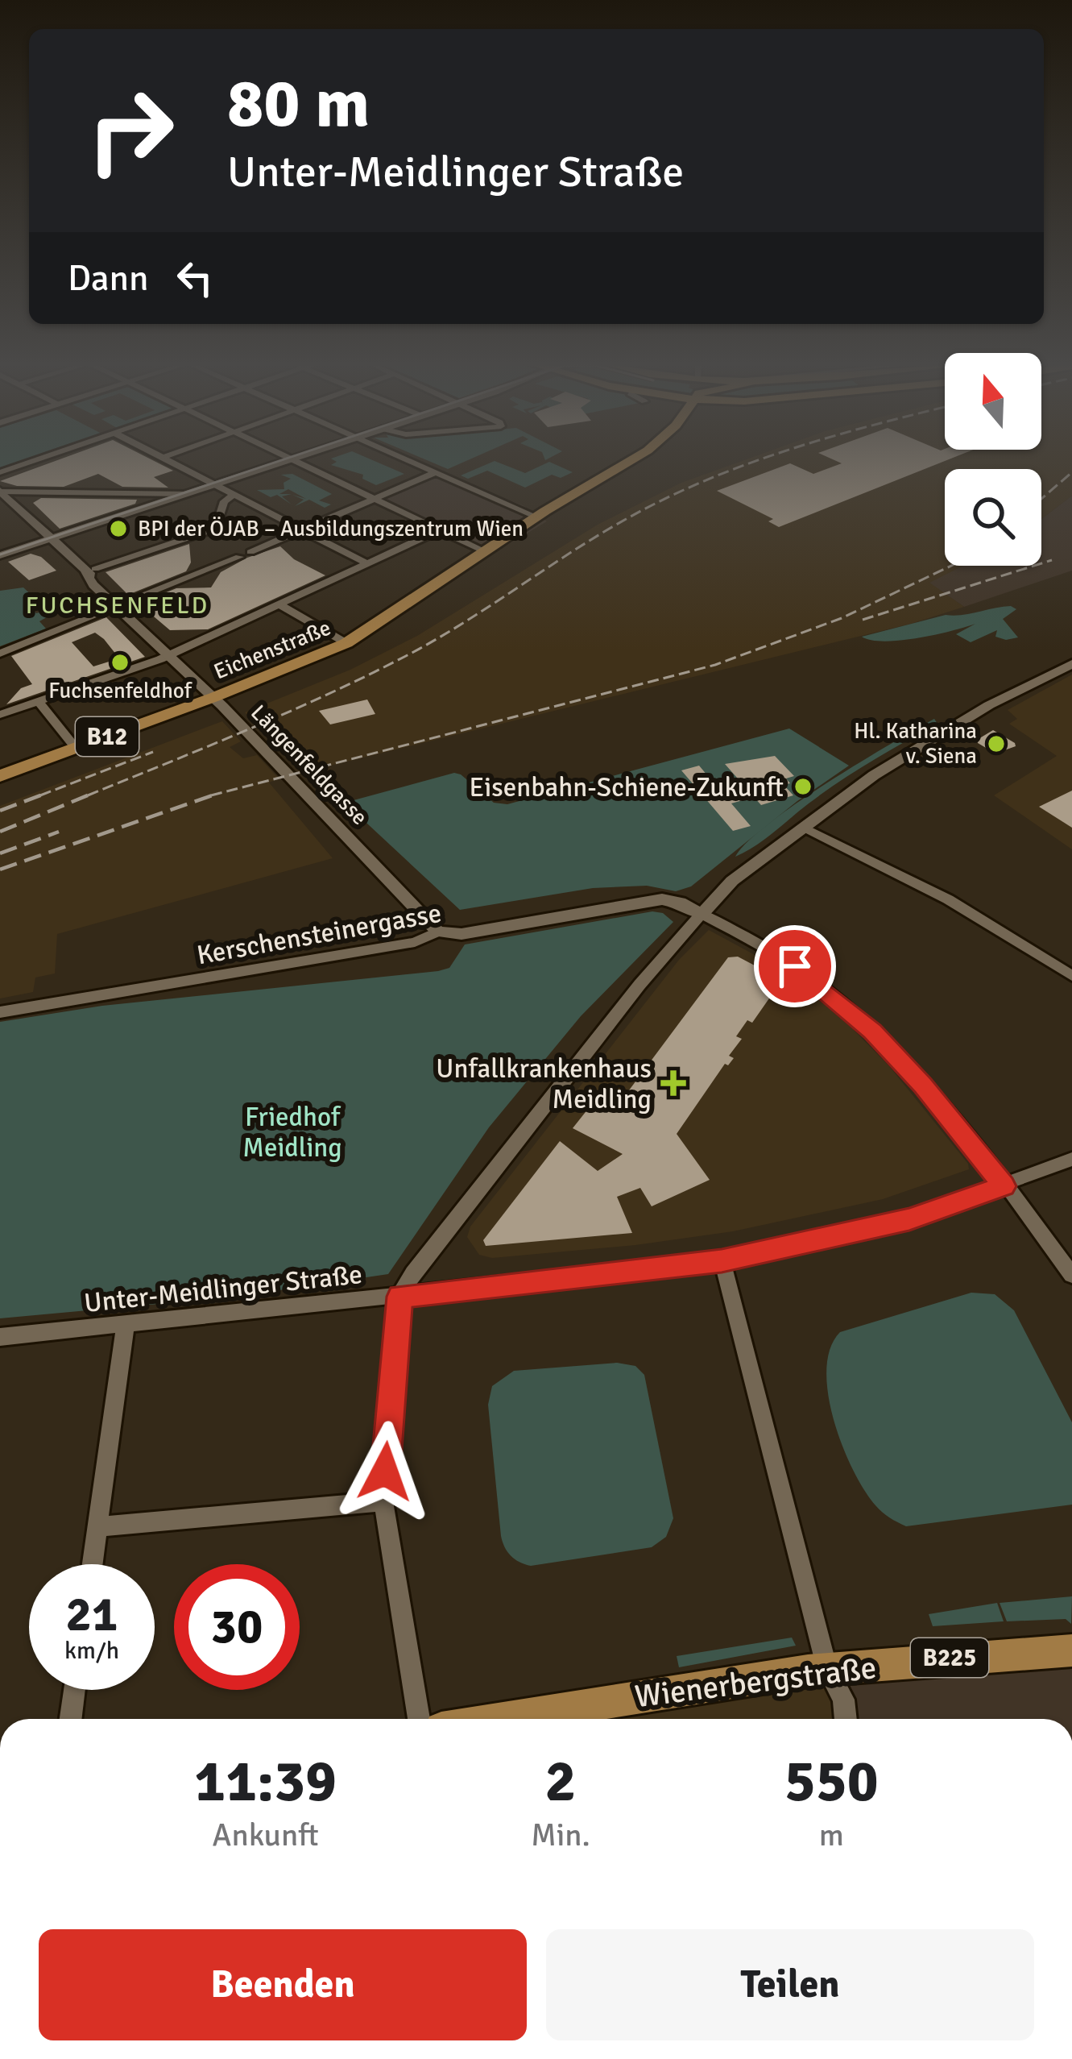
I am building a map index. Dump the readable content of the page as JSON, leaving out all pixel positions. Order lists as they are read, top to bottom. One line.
{"streets":{"main road":["Eichenstraße","B12","B225","Wienerbergstraße"],"street":["Längenfeldgasse","Kerschensteinergasse","Unter-Meidlinger Straße"]},"crossings":[["Eichenstraße","Längenfeldgasse"],["Längenfeldgasse","Kerschensteinergasse"]],"districts":["FUCHSENFELD"],"parks":["Friedhof Meidling"],"places":{"other":["BPI der ÖJAB – Ausbildungszentrum Wien","Fuchsenfeldhof","Hl. Katharina v. Siena","Eisenbahn-Schiene-Zukunft"],"health":["Unfallkrankenhaus Meidling"]},"north":"top","page":{"turn":["80 m","Unter-Meidlinger Straße"],"then":"Dann","speed":"21 km/h","limit":"30","eta":["11:39","Ankunft","2","Min.","550","m"],"buttons":["Beenden","Teilen"]}}
